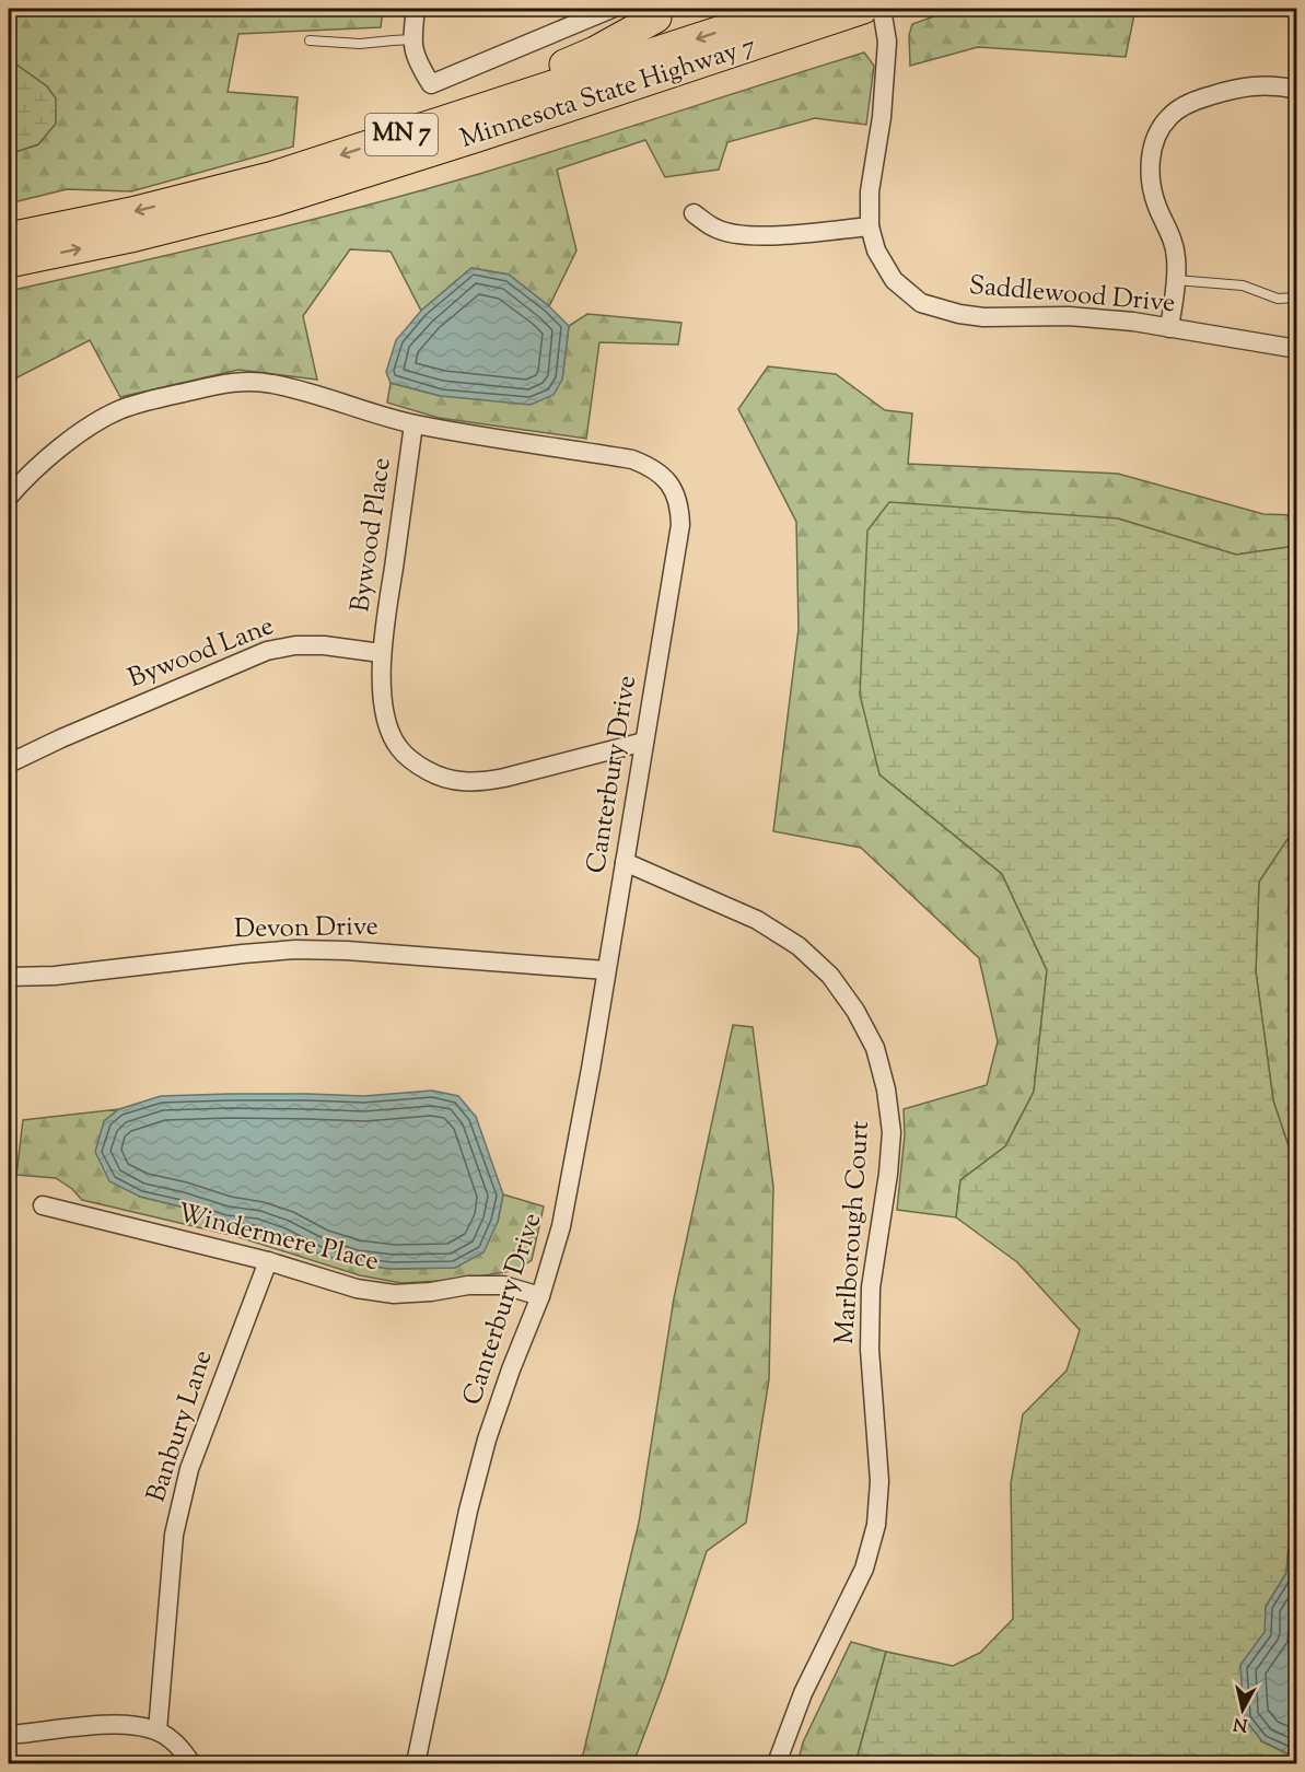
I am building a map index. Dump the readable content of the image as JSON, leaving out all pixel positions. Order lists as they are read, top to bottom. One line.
{"streets":{"main road":["Minnesota State Highway 7","MN 7"],"street":["Saddlewood Drive","Bywood Place","Bywood Lane","Canterbury Drive","Devon Drive","Marlborough Court","Windermere Place","Banbury Lane"]},"crossings":[["Bywood Place","Bywood Lane"],["Bywood Place","Canterbury Drive"],["Canterbury Drive","Devon Drive"],["Canterbury Drive","Marlborough Court"],["Canterbury Drive","Windermere Place"],["Windermere Place","Banbury Lane"]],"north":"bottom"}
